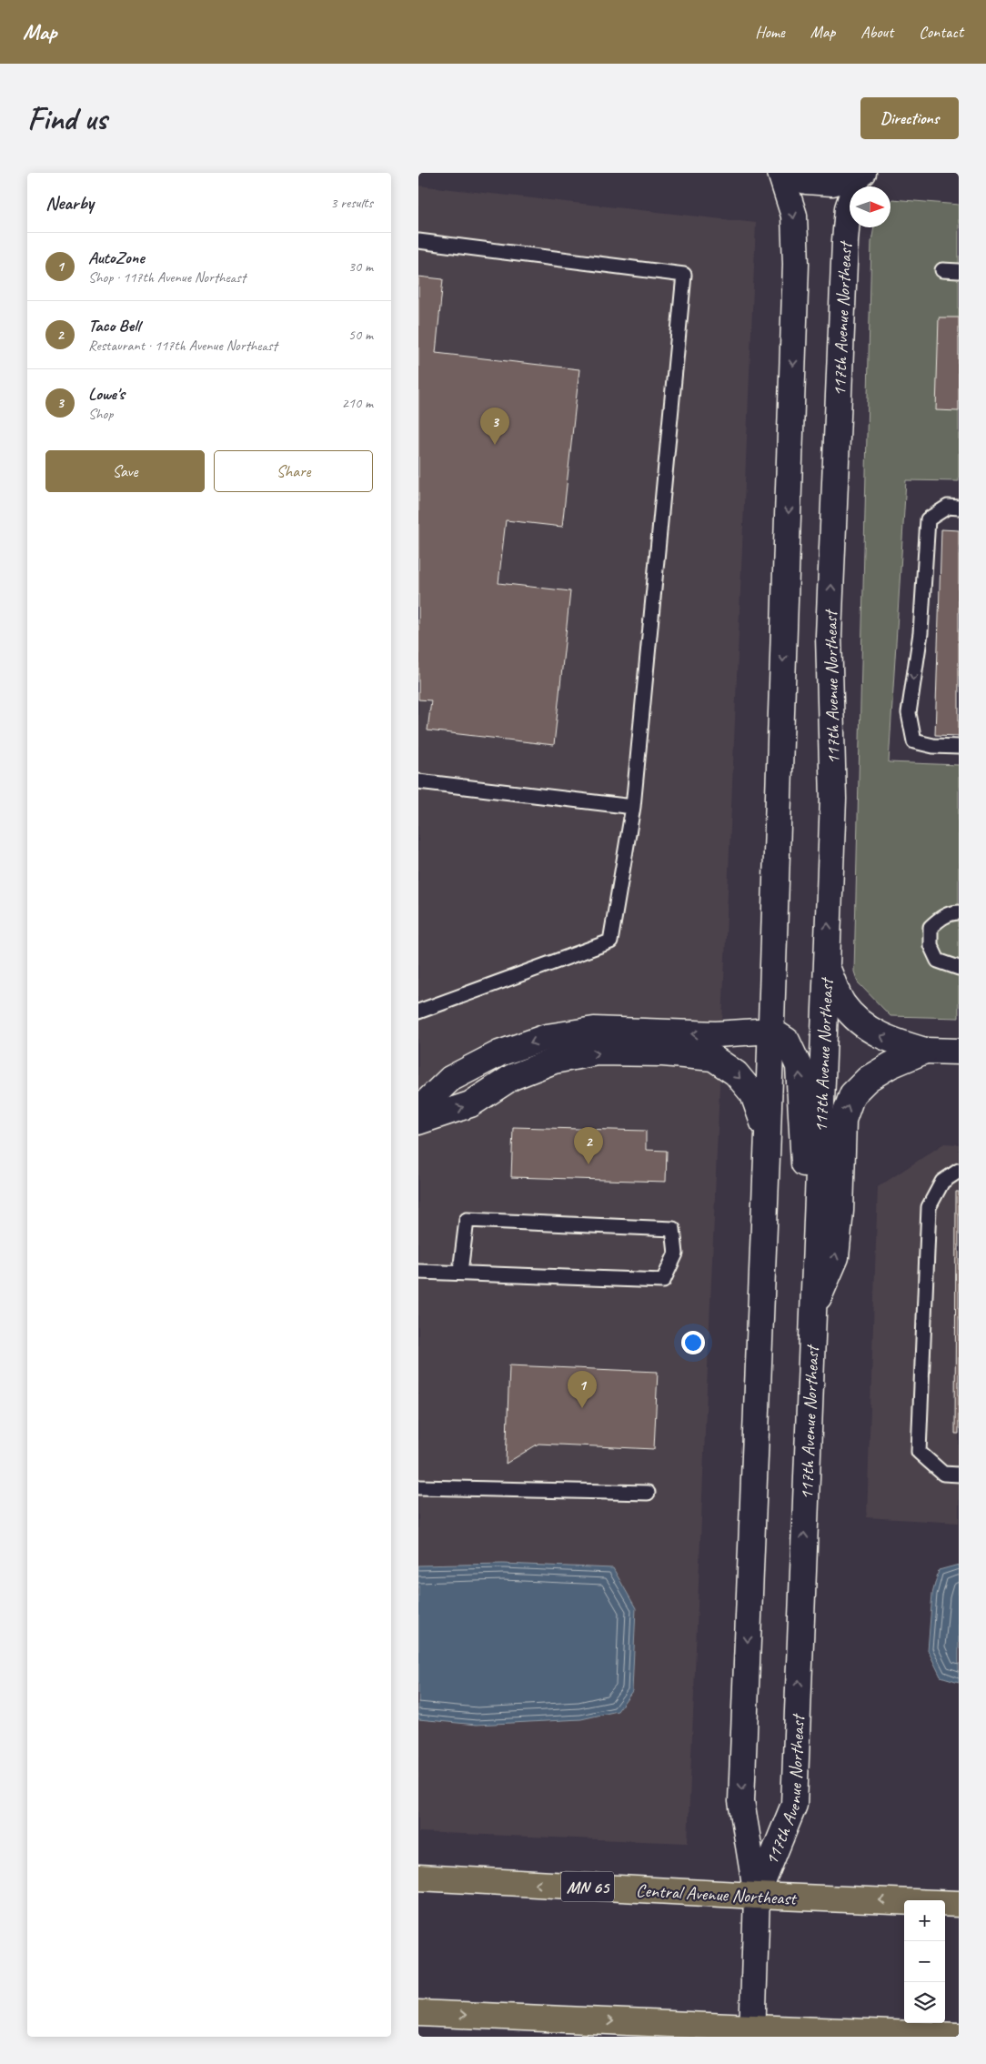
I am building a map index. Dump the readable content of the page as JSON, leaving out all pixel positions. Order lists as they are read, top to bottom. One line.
{"streets":{"highway":["MN 65","Central Avenue Northeast"],"street":["117th Avenue Northeast"]},"crossings":[["117th Avenue Northeast","Central Avenue Northeast"]],"north":"right","page":{"header":"Map","nav":["Home","Map","About","Contact"],"buttons":["Directions",["Save","Share"]],"title":"Find us","heading":["Nearby","3 results"],"list":[{"mark":"1","name":"AutoZone","note":"Shop · 117th Avenue Northeast","value":"30 m"},{"mark":"2","name":"Taco Bell","note":"Restaurant · 117th Avenue Northeast","value":"50 m"},{"mark":"3","name":"Lowe's","note":"Shop","value":"210 m"}],"pins":["3","2","1"],"map_buttons":["+","−"]}}
